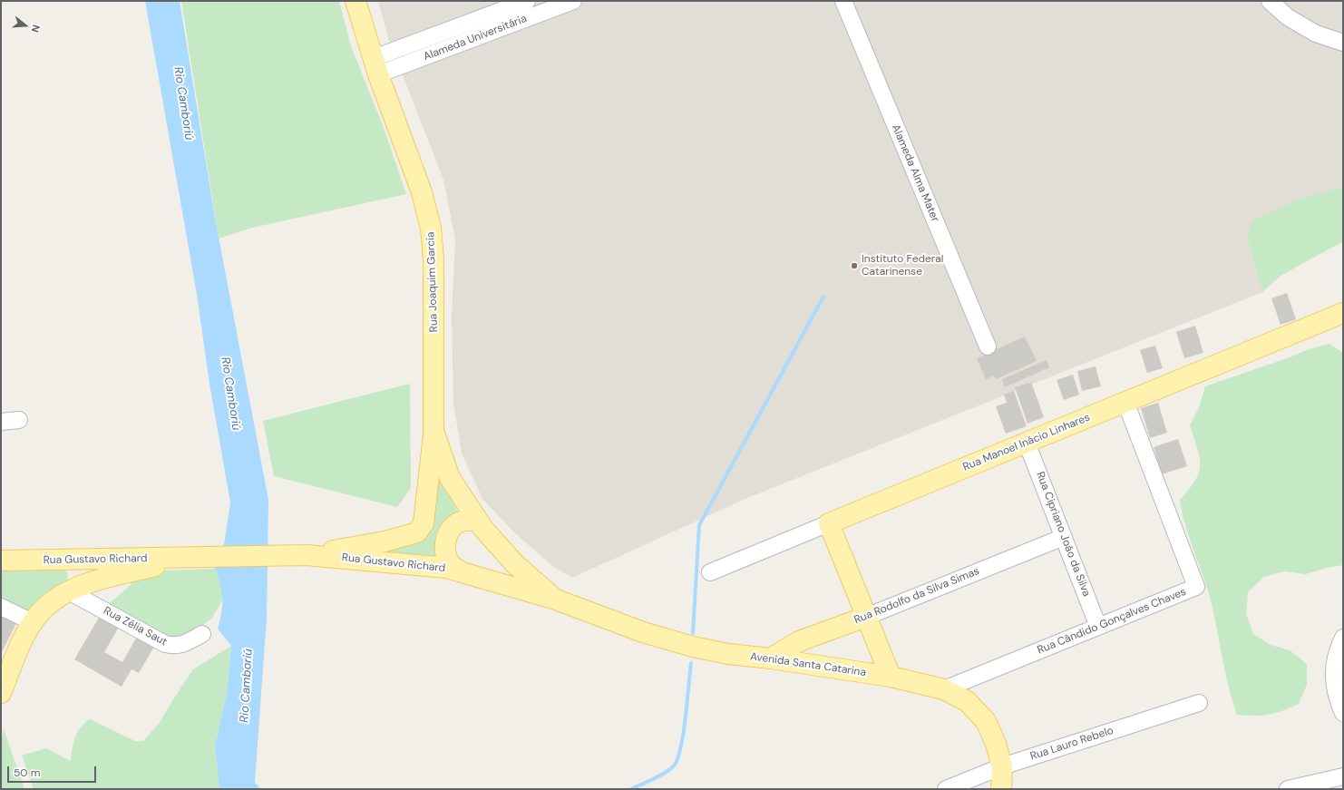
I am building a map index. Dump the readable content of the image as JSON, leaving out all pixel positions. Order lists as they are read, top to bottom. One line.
{"streets":{"main road":["Rua Joaquim Garcia","Rua Manoel Inácio Linhares","Rua Gustavo Richard","Rua Rodolfo da Silva Simas","Avenida Santa Catarina"],"street":["Alameda Universitária","Alameda Alma Mater","Rua Cipriano João da Silva","Rua Cândido Gonçalves Chaves","Rua Zélia Saut","Rua Lauro Rebelo"]},"crossings":[["Alameda Universitária","Rua Joaquim Garcia"],["Rua Joaquim Garcia","Rua Gustavo Richard"],["Rua Joaquim Garcia","Avenida Santa Catarina"],["Rua Manoel Inácio Linhares","Rua Cipriano João da Silva"],["Rua Manoel Inácio Linhares","Rua Cândido Gonçalves Chaves"],["Rua Cipriano João da Silva","Rua Rodolfo da Silva Simas"],["Rua Cipriano João da Silva","Rua Cândido Gonçalves Chaves"],["Rua Gustavo Richard","Rua Zélia Saut"],["Rua Gustavo Richard","Avenida Santa Catarina"],["Rua Rodolfo da Silva Simas","Avenida Santa Catarina"],["Rua Cândido Gonçalves Chaves","Avenida Santa Catarina"],["Avenida Santa Catarina","Rua Lauro Rebelo"]],"water":["Rio Camboriú"],"places":["Instituto Federal Catarinense"],"scale_bar":"50 m","north":"right"}
